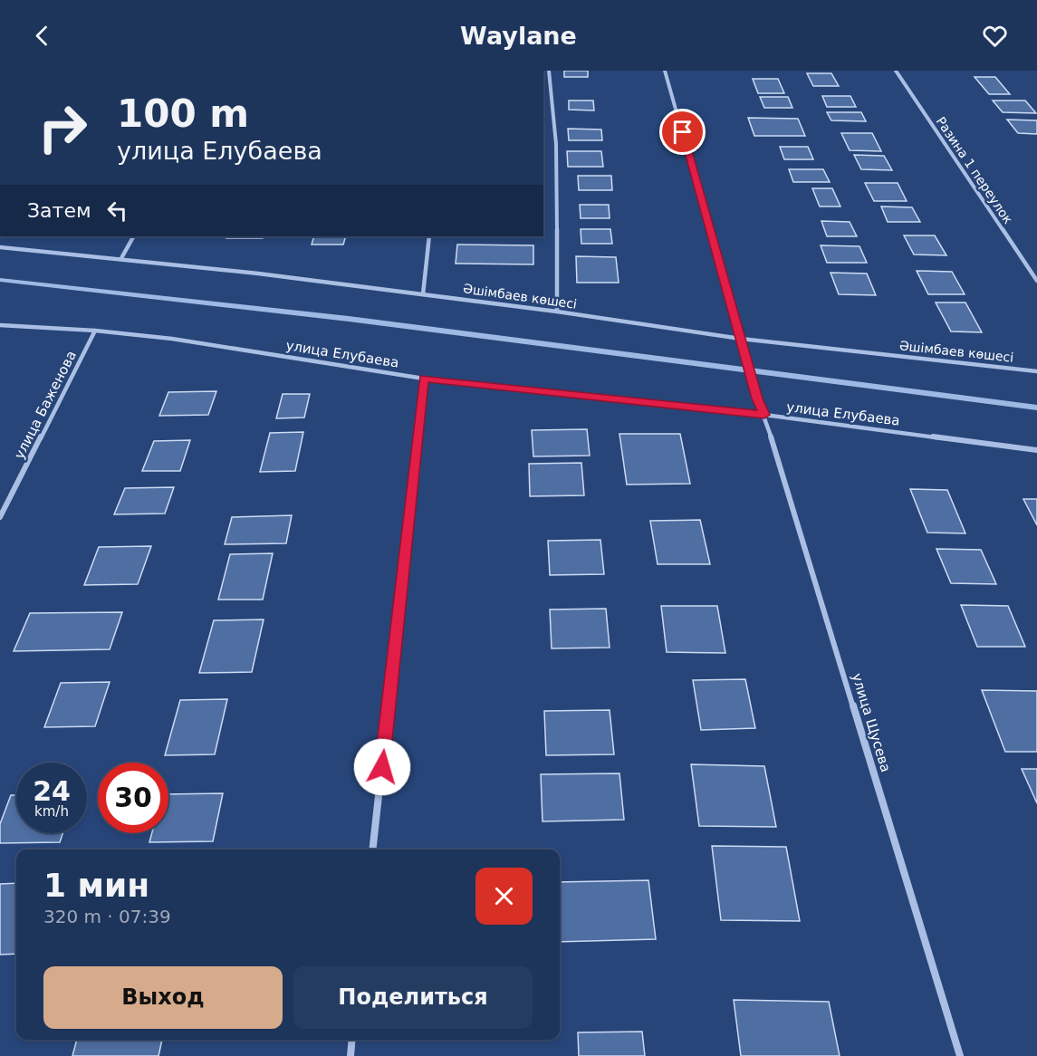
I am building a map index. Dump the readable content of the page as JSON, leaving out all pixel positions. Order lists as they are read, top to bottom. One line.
{"streets":{"street":["Разина 1 переулок","Әшімбаев көшесі","улица Елубаева","улица Баженова","улица Щусева"]},"crossings":[["Әшімбаев көшесі","улица Щусева"],["улица Елубаева","улица Баженова"],["улица Елубаева","улица Щусева"]],"page":{"header":"Waylane","turn":["100 m","улица Елубаева"],"then":"Затем","speed":"24 km/h","limit":"30","heading":["1 мин","320 m · 07:39"],"buttons":["Выход","Поделиться"]}}
